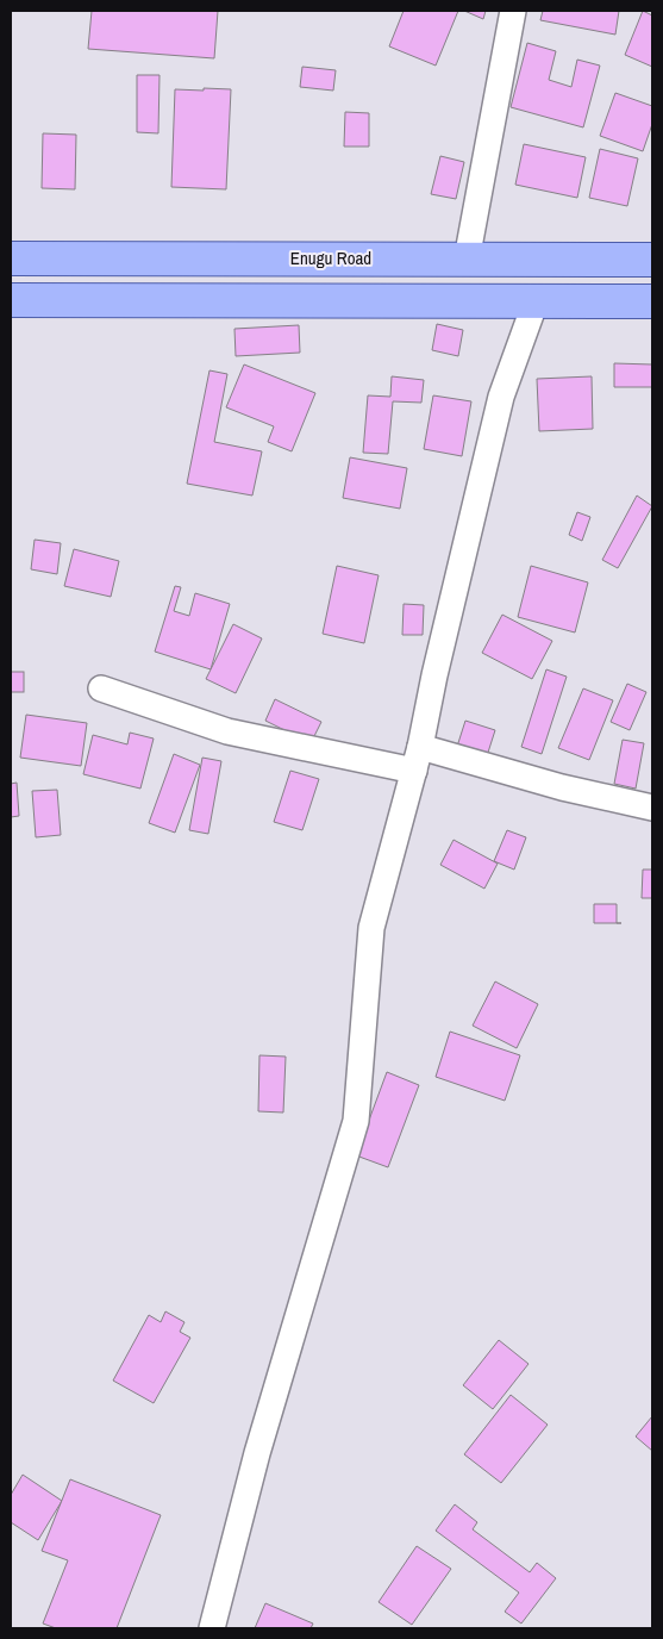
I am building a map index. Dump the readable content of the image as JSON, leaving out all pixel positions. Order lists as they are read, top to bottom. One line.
{"streets":{"main road":["Enugu Road"]}}
